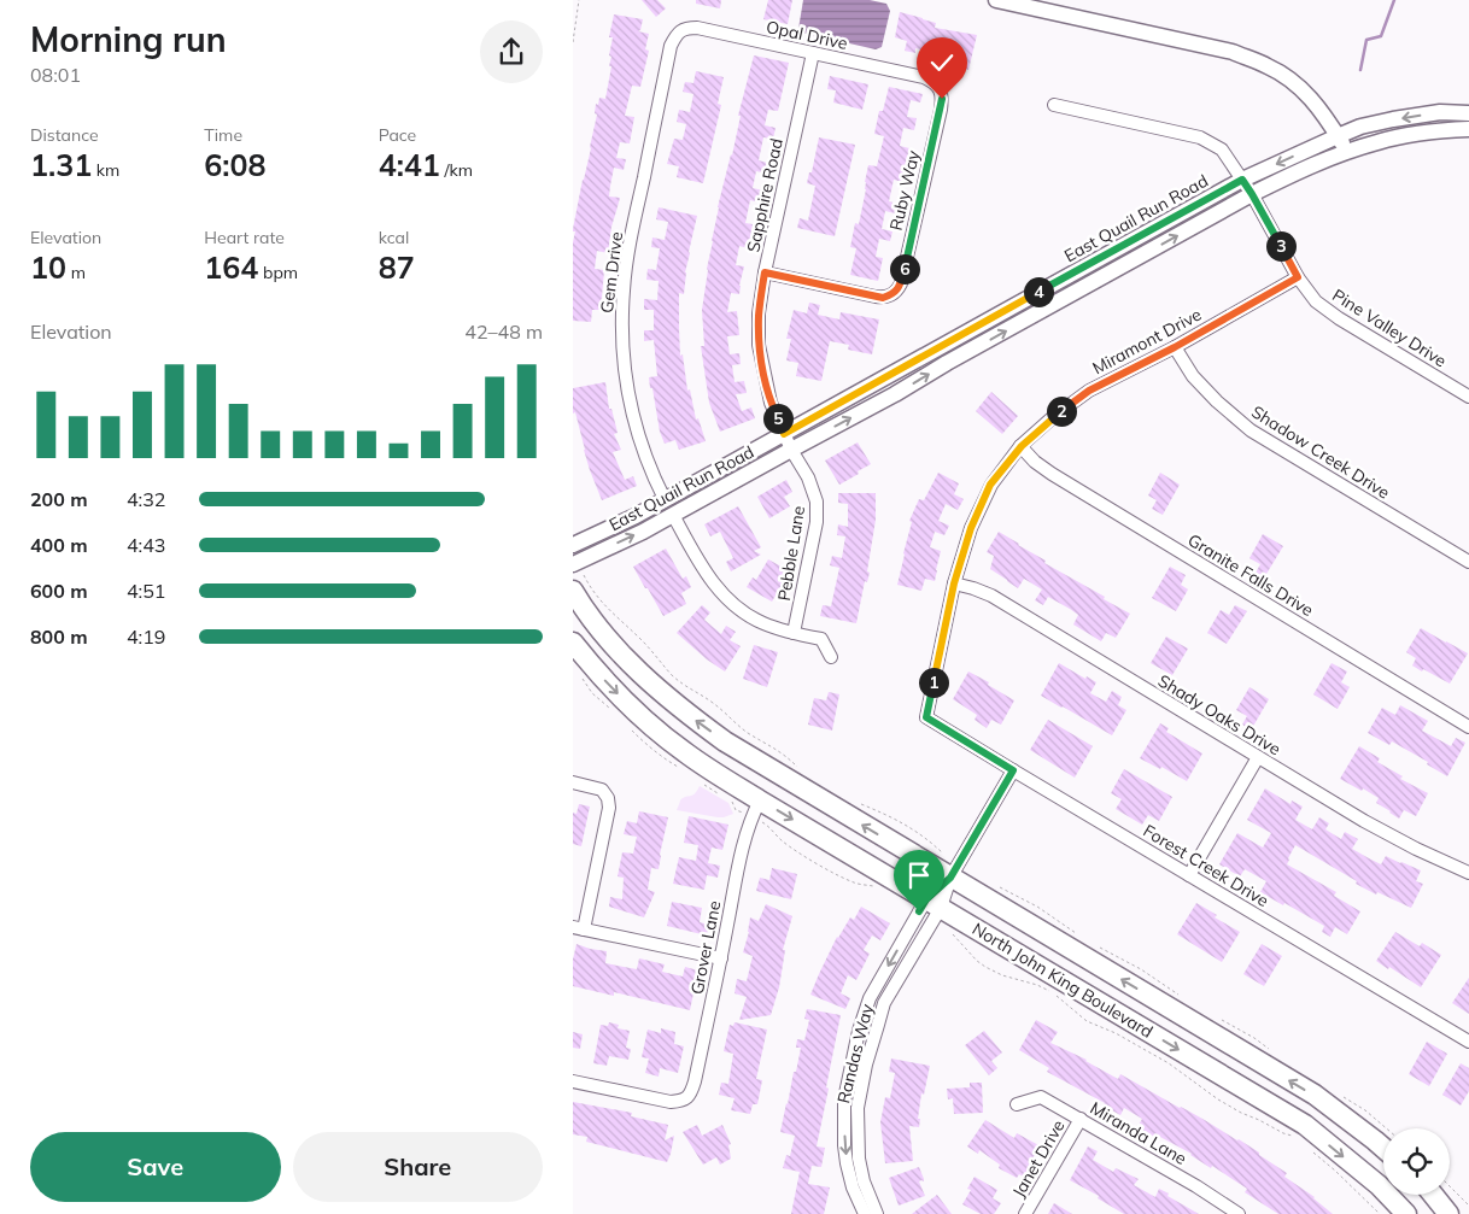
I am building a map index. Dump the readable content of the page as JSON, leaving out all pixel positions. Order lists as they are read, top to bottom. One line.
{"streets":{"main road":["North John King Boulevard"],"street":["Opal Drive","Ruby Way","Sapphire Road","East Quail Run Road","Gem Drive","Pine Valley Drive","Miramont Drive","Shadow Creek Drive","Pebble Lane","Granite Falls Drive","Shady Oaks Drive","Forest Creek Drive","Grover Lane","Randas Way","Miranda Lane","Janet Drive"]},"crossings":[["Opal Drive","Ruby Way"],["Opal Drive","Sapphire Road"],["Opal Drive","Gem Drive"],["Ruby Way","Sapphire Road"],["Sapphire Road","East Quail Run Road"],["Sapphire Road","Pebble Lane"],["East Quail Run Road","Gem Drive"],["East Quail Run Road","Pine Valley Drive"],["East Quail Run Road","Pebble Lane"],["Pine Valley Drive","Miramont Drive"],["Miramont Drive","Shadow Creek Drive"],["Miramont Drive","Granite Falls Drive"],["Miramont Drive","Shady Oaks Drive"],["Miramont Drive","Forest Creek Drive"],["Forest Creek Drive","Randas Way"],["Grover Lane","North John King Boulevard"],["North John King Boulevard","Randas Way"],["Miranda Lane","Janet Drive"]],"page":{"heading":["Morning run","08:01"],"stats":[["Distance","1.31 km"],["Time","6:08"],["Pace","4:41 /km"],["Elevation","10 m"],["Heart rate","164 bpm"],["kcal","87"]],"pins":["3","6","4","2","5","1"],"chart":["Elevation","42–48 m"],"list":[{"name":"200 m","note":"4:32"},{"name":"400 m","note":"4:43"},{"name":"600 m","note":"4:51"},{"name":"800 m","note":"4:19"}],"buttons":["Save","Share"]}}
